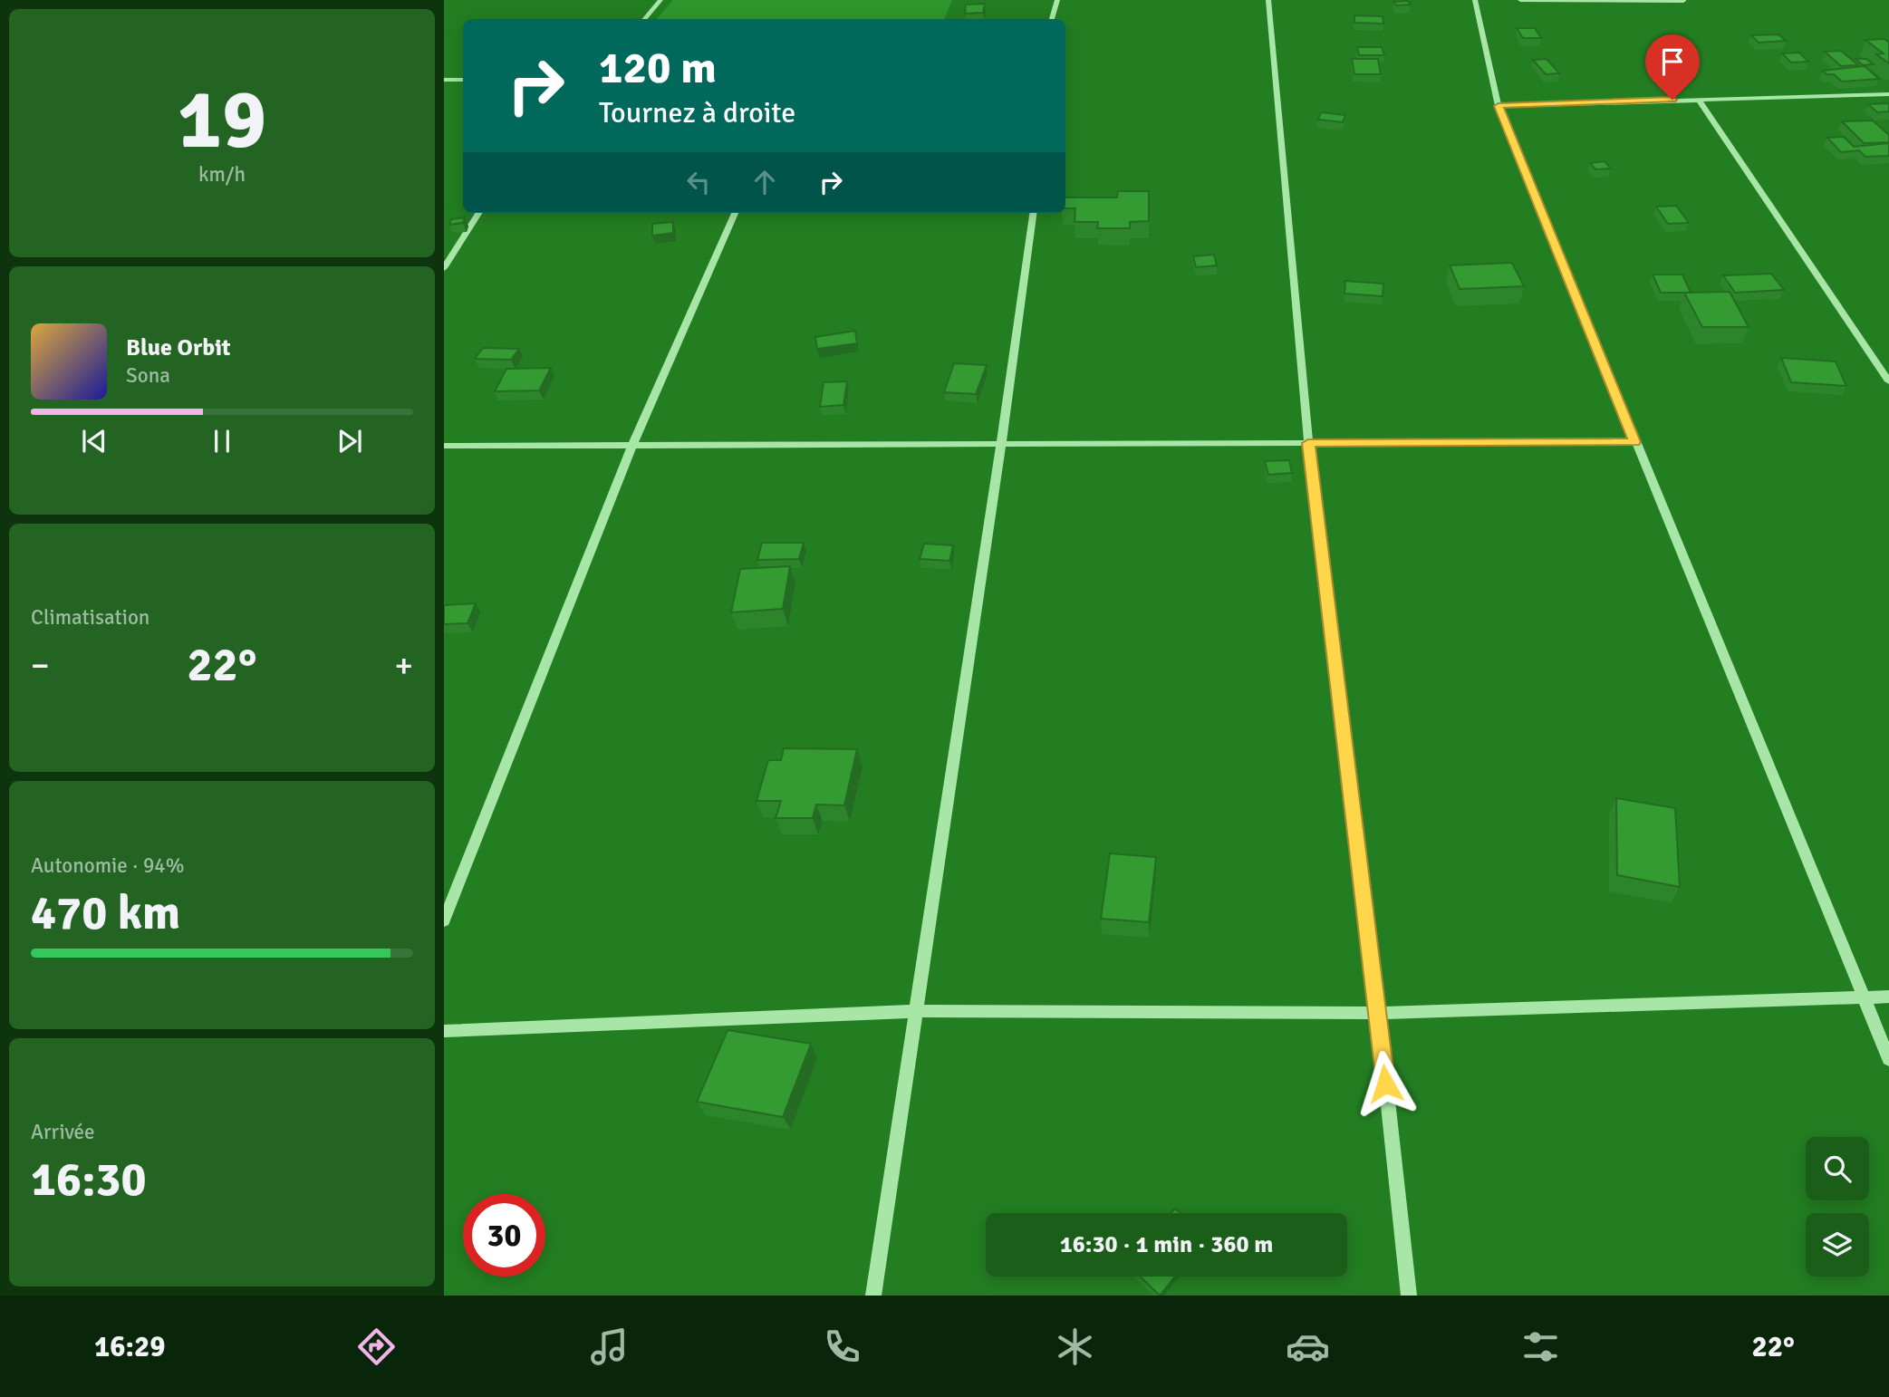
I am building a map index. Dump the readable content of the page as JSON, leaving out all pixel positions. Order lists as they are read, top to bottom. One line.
{"page":{"tile":[["19","km/h"],"Climatisation",["Autonomie · 94%","470 km"],["Arrivée","16:30"]],"turn":["120 m","Tournez à droite"],"song":["Blue Orbit","Sona"],"heat":["−","22°","+"],"limit":"30","trip":"16:30 · 1 min · 360 m","tabs":["16:29","22°"]}}
